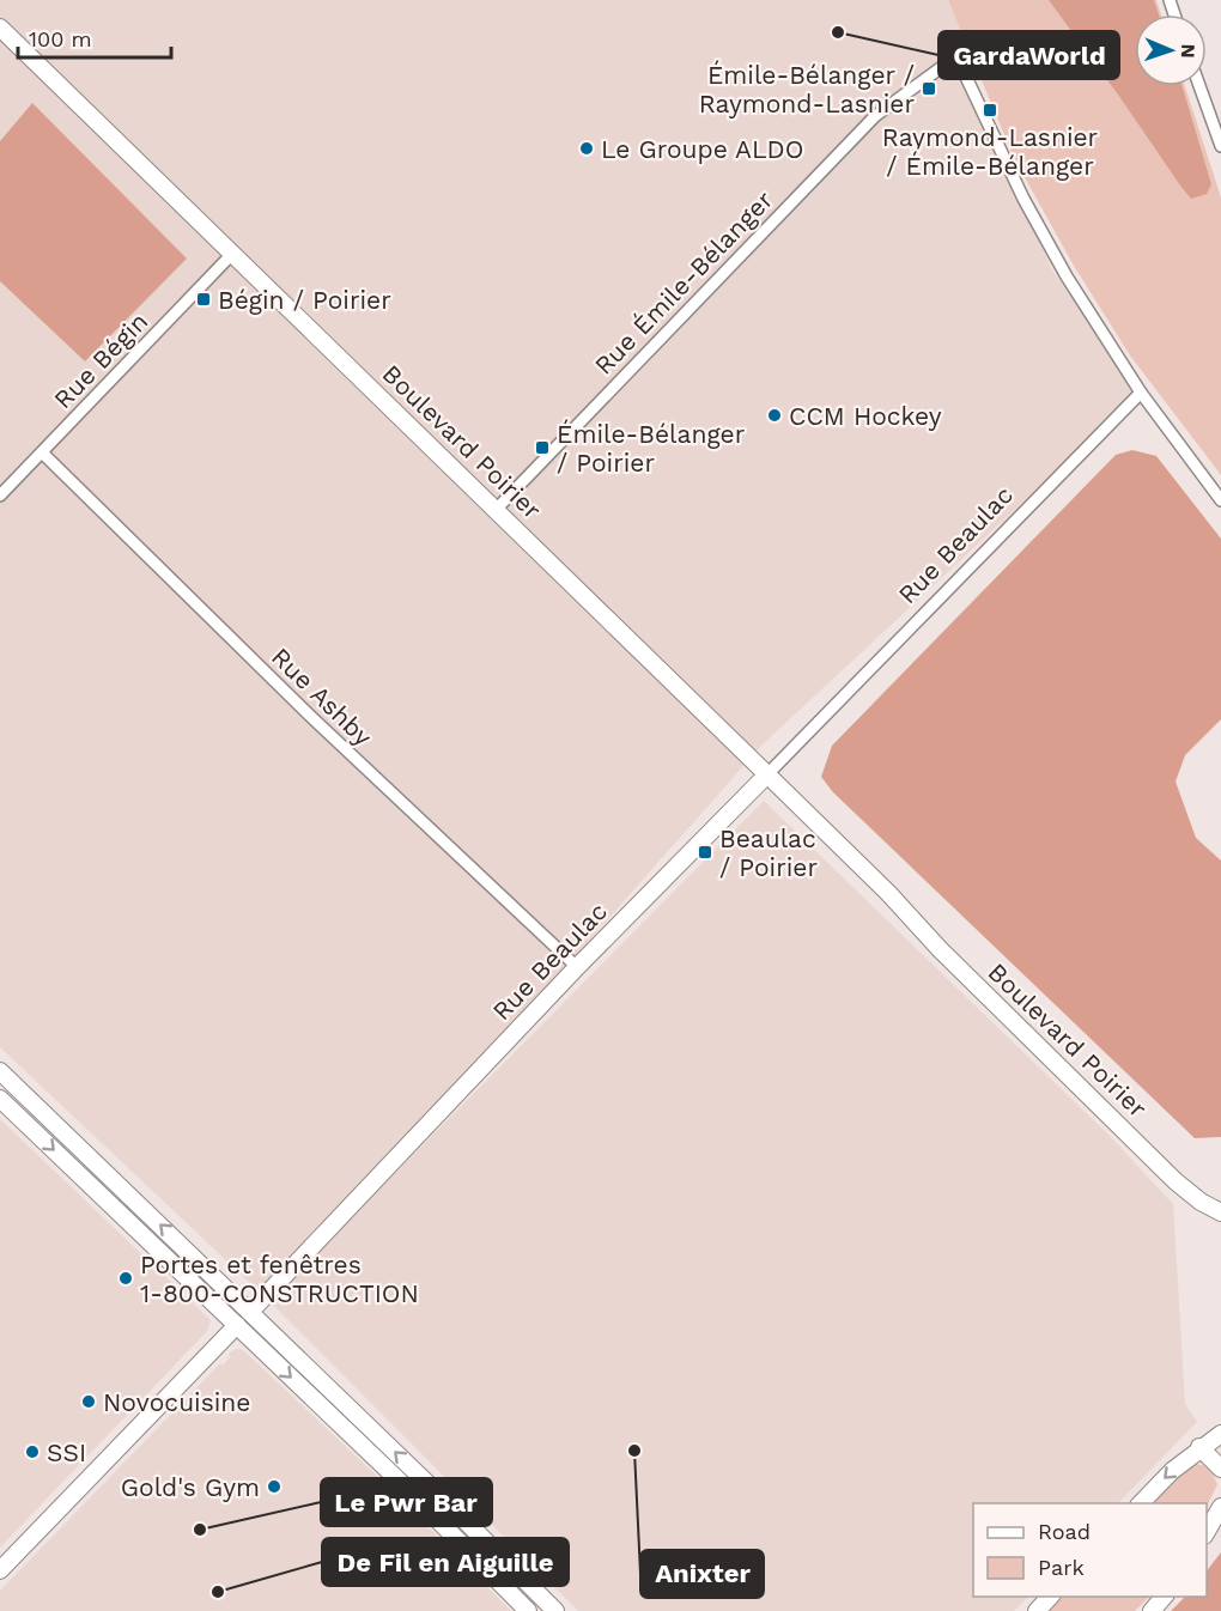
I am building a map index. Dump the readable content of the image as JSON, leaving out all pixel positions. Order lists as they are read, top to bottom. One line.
{"streets":{"street":["Rue Émile-Bélanger","Rue Bégin","Boulevard Poirier","Rue Beaulac","Rue Ashby"]},"crossings":[["Rue Émile-Bélanger","Boulevard Poirier"],["Rue Émile-Bélanger","Rue Beaulac"],["Rue Bégin","Boulevard Poirier"],["Rue Bégin","Rue Ashby"],["Boulevard Poirier","Rue Beaulac"],["Rue Beaulac","Rue Ashby"]],"places":{"other":["GardaWorld","Le Groupe ALDO","CCM Hockey","Portes et fenêtres 1-800-CONSTRUCTION","Novocuisine","Anixter","SSI","Gold's Gym","Le Pwr Bar","De Fil en Aiguille"],"transit":["Émile-Bélanger / Raymond-Lasnier","Raymond-Lasnier / Émile-Bélanger","Bégin / Poirier","Émile-Bélanger / Poirier","Beaulac / Poirier"]},"legend":["Road","Park"],"scale_bar":"100 m","north":"right"}
